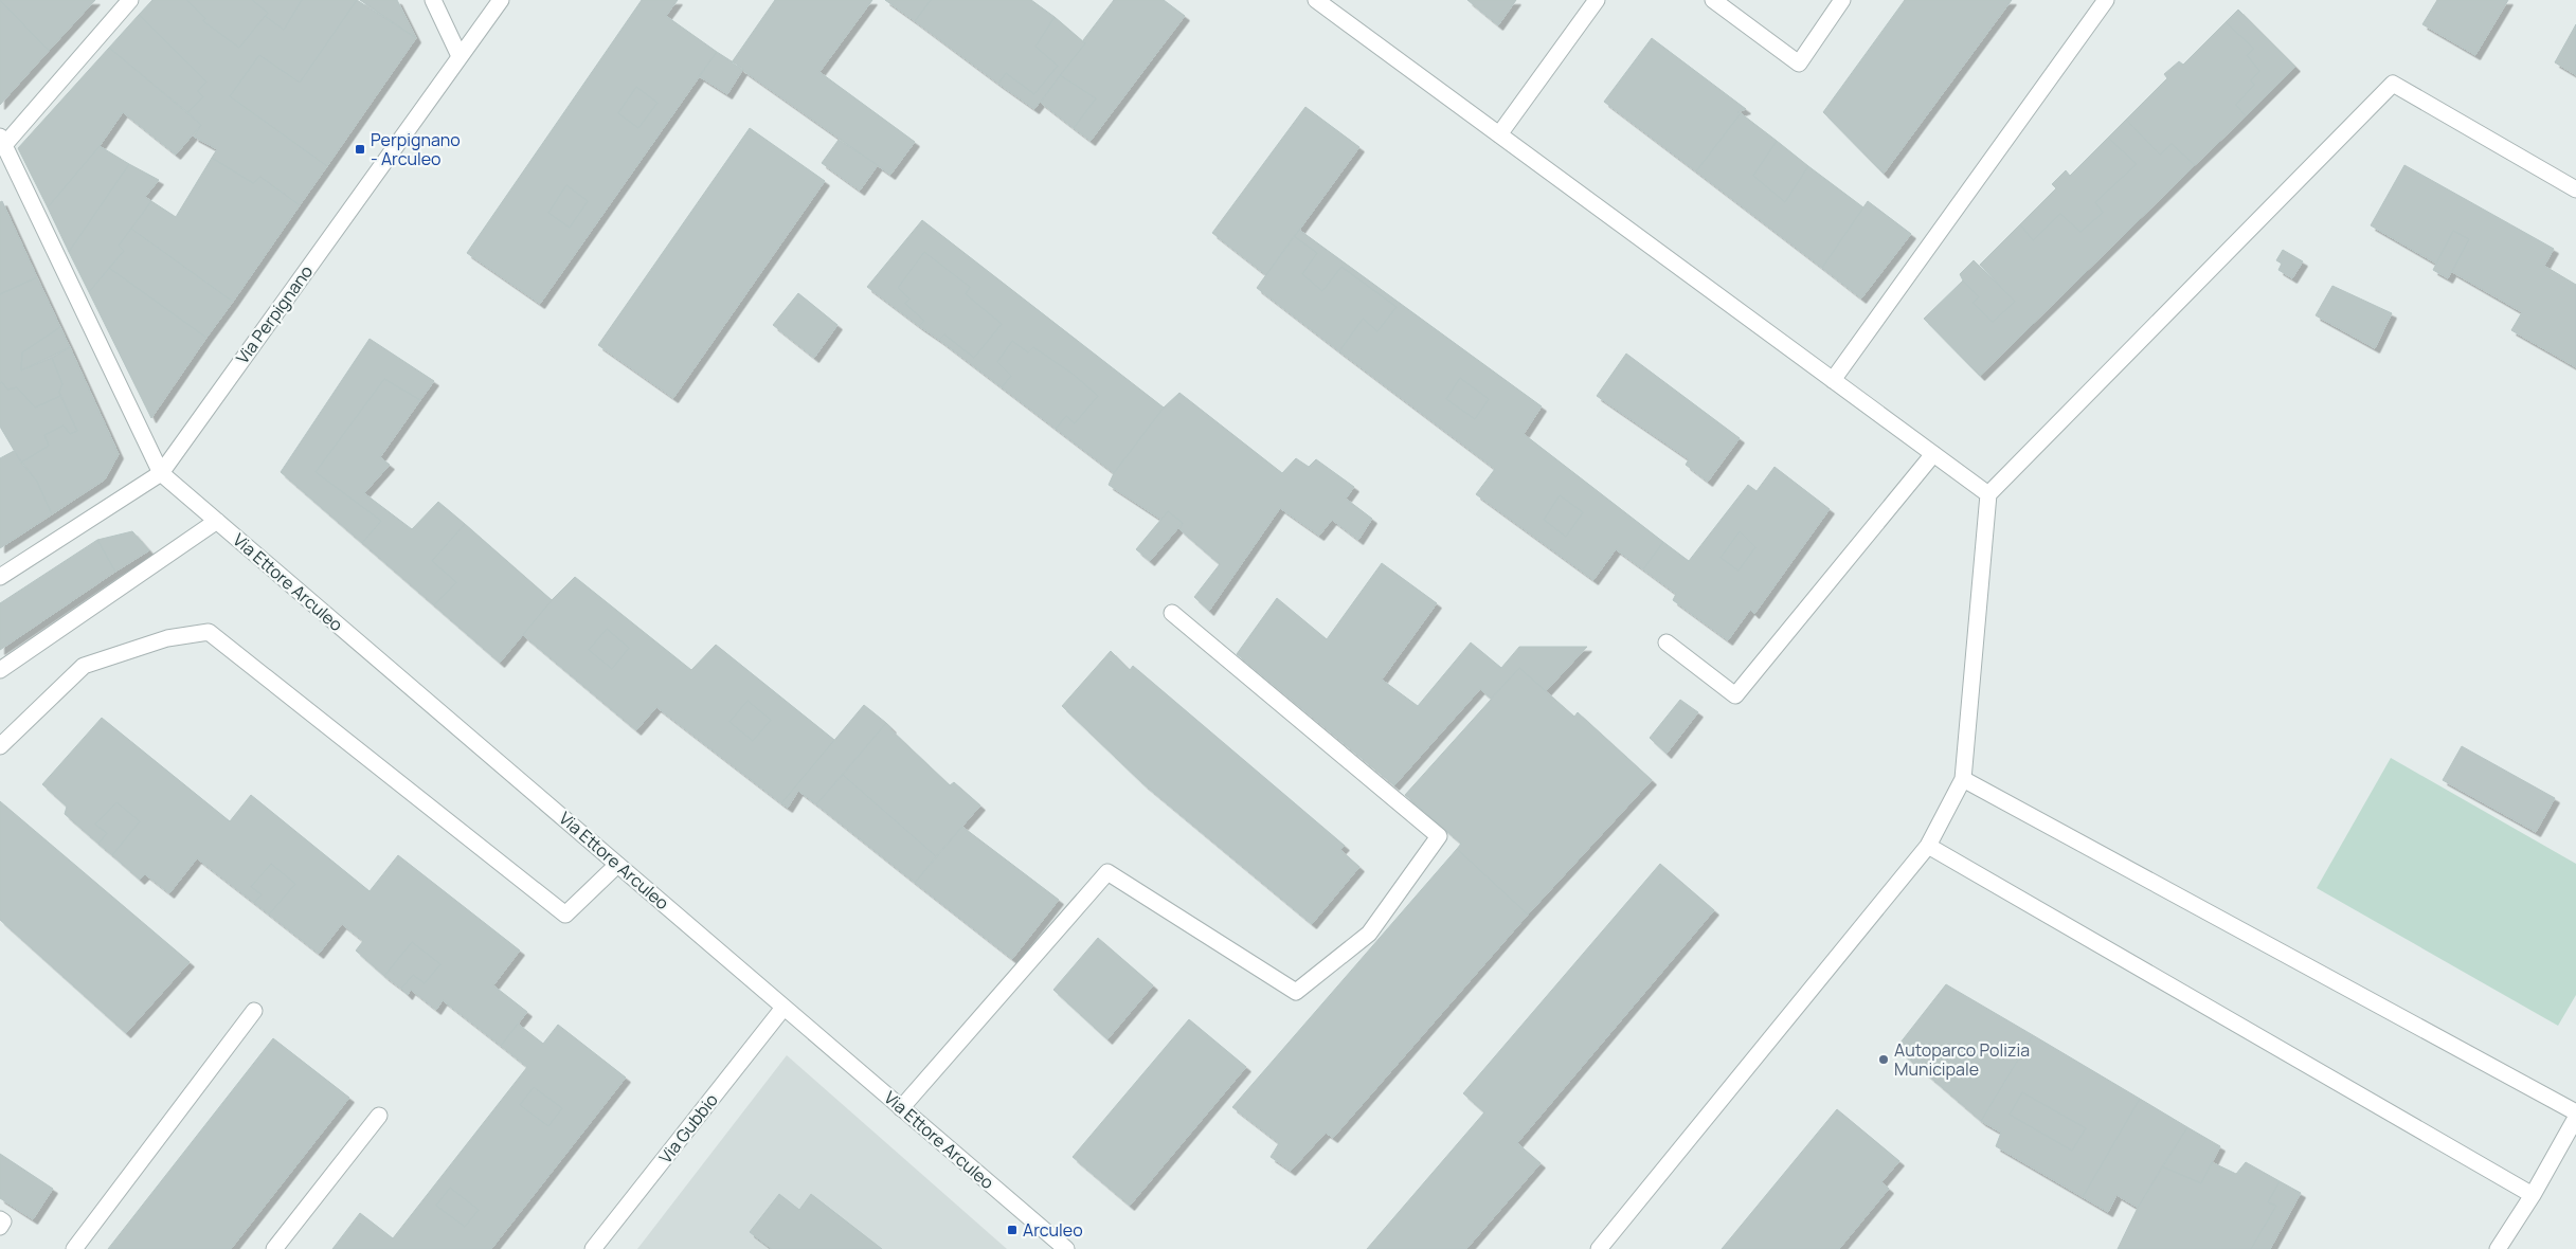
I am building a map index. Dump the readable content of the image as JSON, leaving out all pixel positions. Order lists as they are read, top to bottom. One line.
{"streets":{"street":["Via Perpignano","Via Ettore Arculeo","Via Gubbio"]},"crossings":[["Via Perpignano","Via Ettore Arculeo"],["Via Ettore Arculeo","Via Gubbio"]],"places":{"transit":["Perpignano - Arculeo","Arculeo"],"other":["Autoparco Polizia Municipale"]}}
